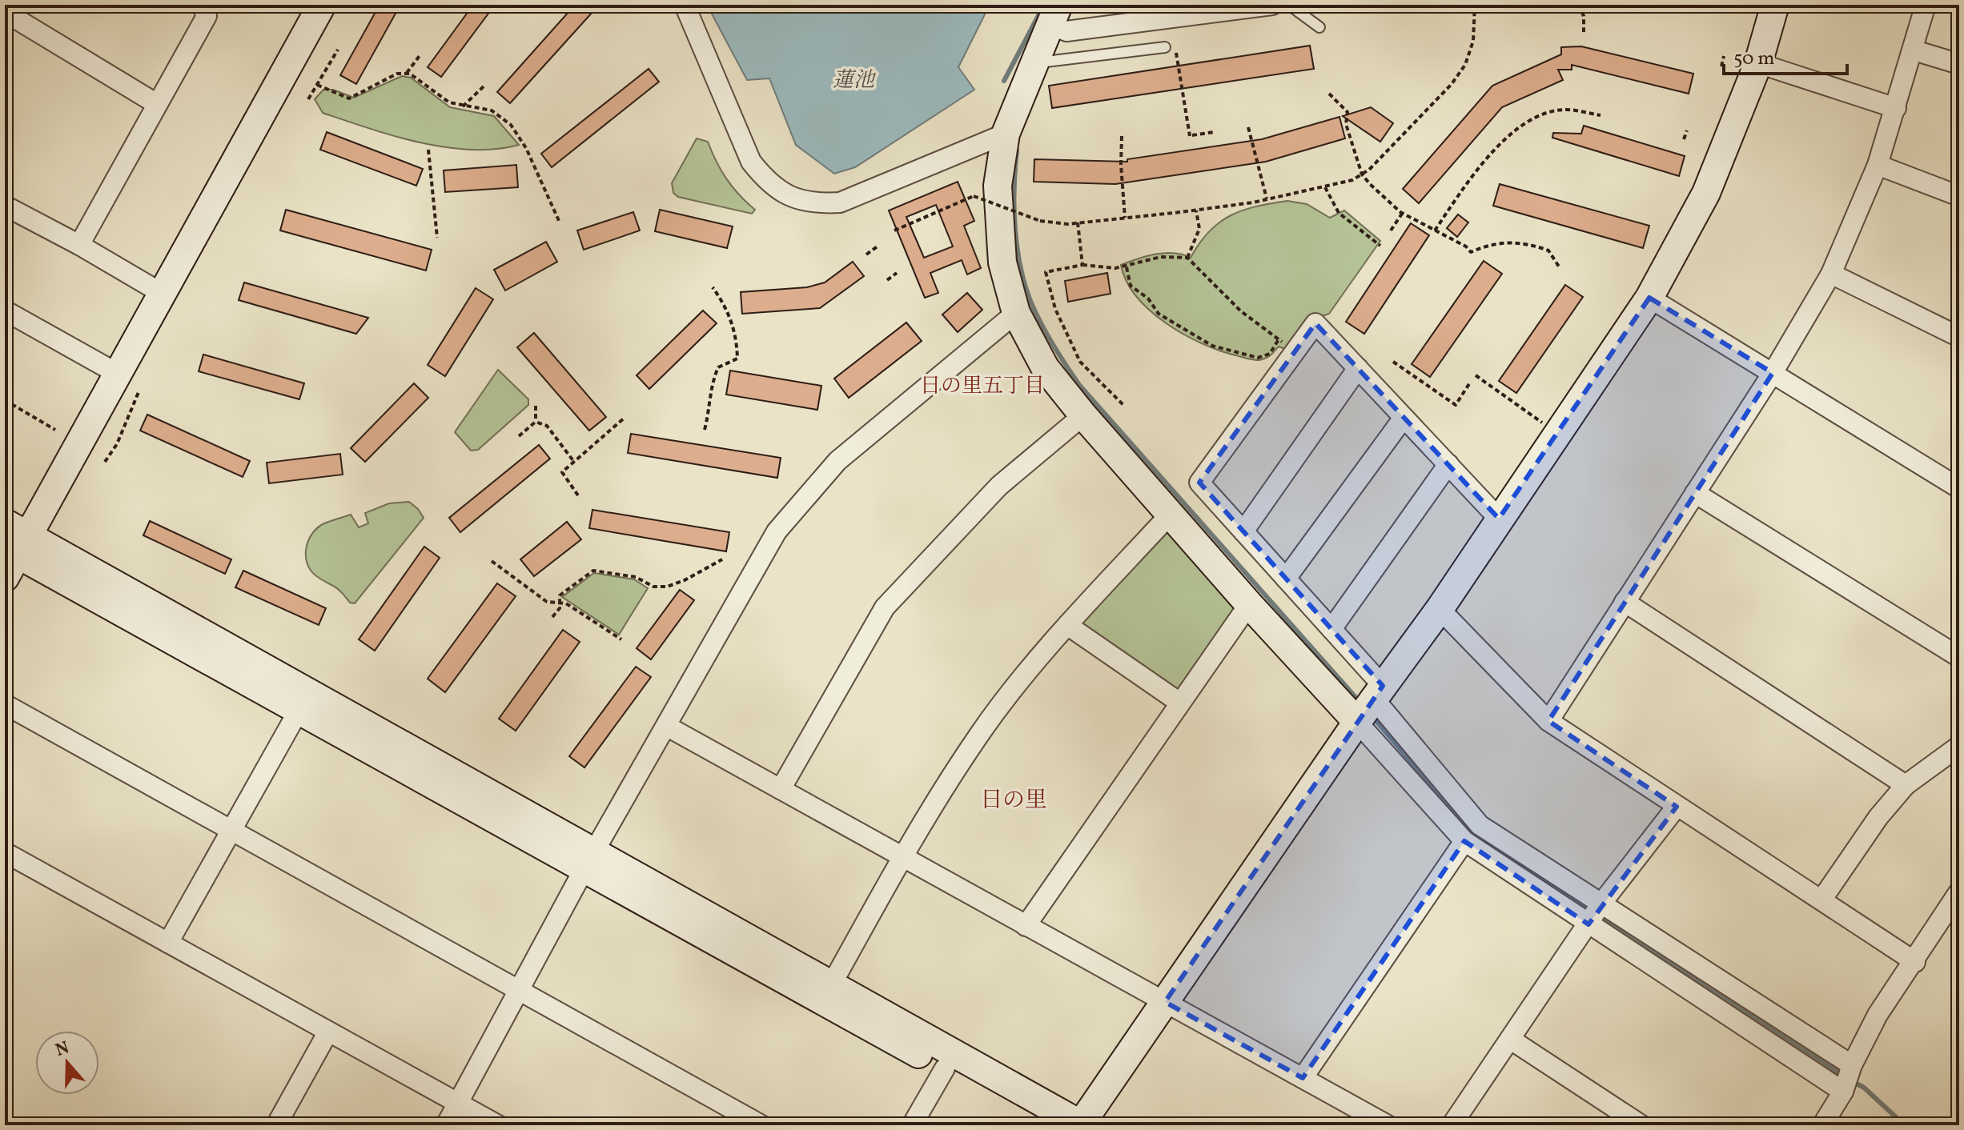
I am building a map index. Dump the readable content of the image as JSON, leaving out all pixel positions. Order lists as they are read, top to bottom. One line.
{"districts":["日の里五丁目","日の里"],"water":["蓮池"],"scale_bar":"50 m","north":"top"}
